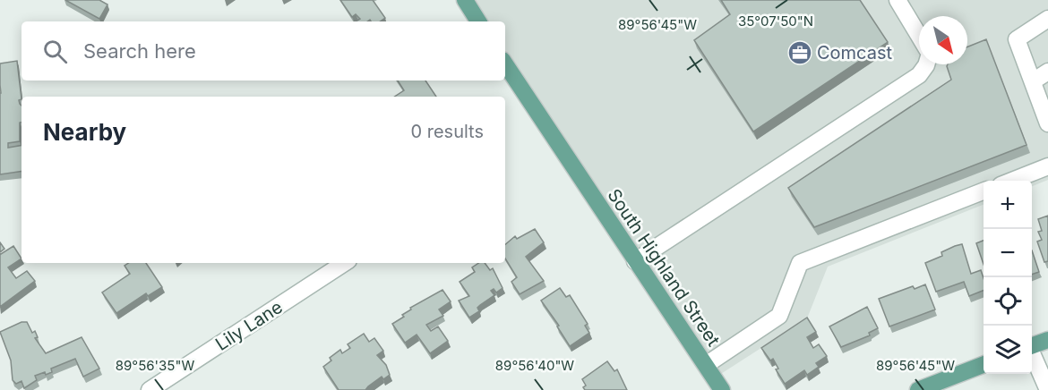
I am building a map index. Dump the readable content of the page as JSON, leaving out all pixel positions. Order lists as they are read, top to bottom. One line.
{"streets":{"main road":["South Highland Street"],"street":["Lily Lane"]},"places":{"office":["Comcast"]},"north":"bottom right","page":{"search":"Search here","heading":["Nearby","0 results"],"map_buttons":["+","−"]},"coordinates":["35°07'50\"N","89°56'45\"W","89°56'35\"W","89°56'40\"W"]}
